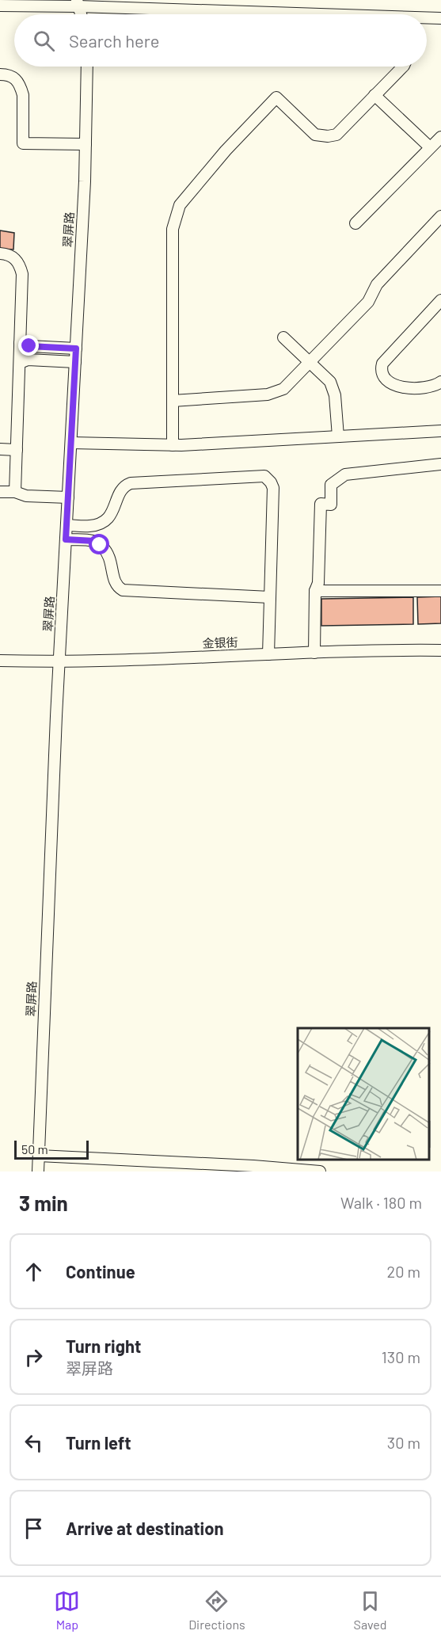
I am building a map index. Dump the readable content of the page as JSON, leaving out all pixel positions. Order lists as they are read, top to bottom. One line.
{"streets":{"street":["翠屏路","金银街"]},"crossings":[["翠屏路","金银街"]],"scale_bar":"50 m","page":{"search":"Search here","scale":"50 m","heading":["3 min","Walk · 180 m"],"list":[["Continue","20 m"],["Turn right","翠屏路","130 m"],["Turn left","30 m"],"Arrive at destination"],"nav":["Map","Directions","Saved"]}}
